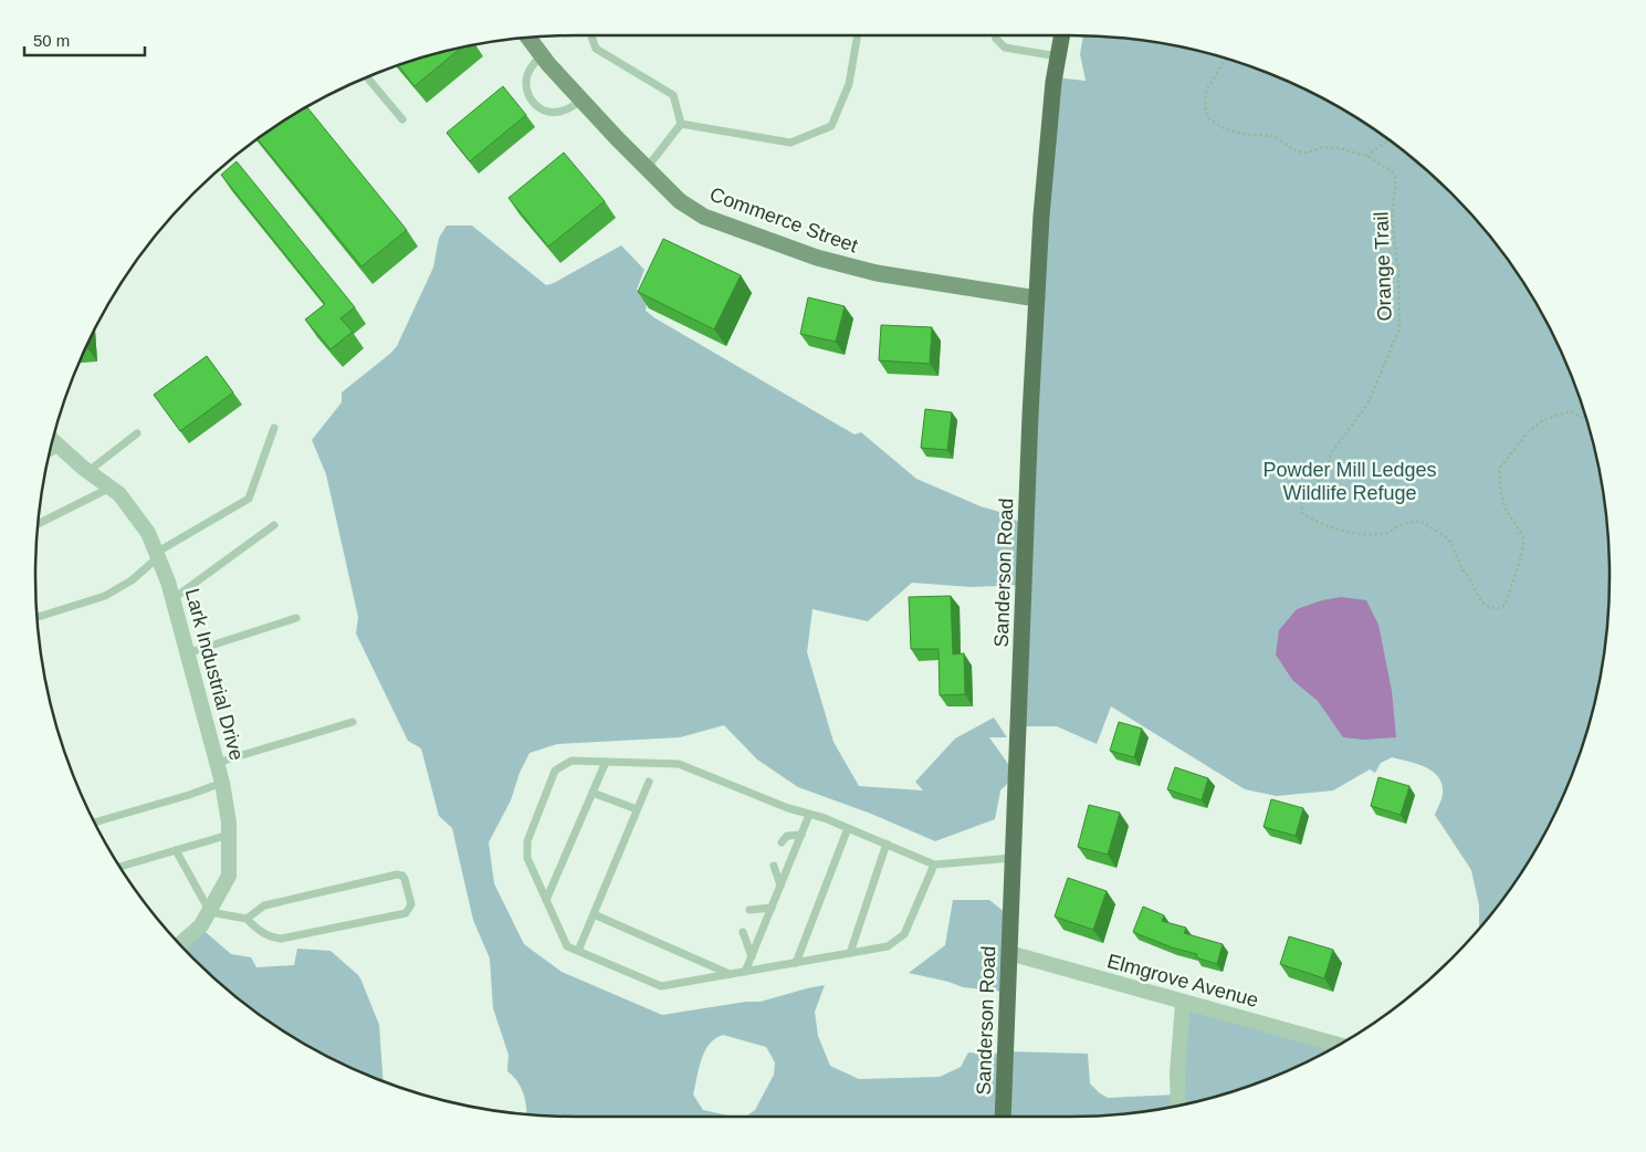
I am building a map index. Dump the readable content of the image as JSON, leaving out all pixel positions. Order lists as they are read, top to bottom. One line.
{"streets":{"main road":["Sanderson Road"],"street":["Commerce Street","Lark Industrial Drive","Elmgrove Avenue"],"path":["Orange Trail"]},"crossings":[["Commerce Street","Sanderson Road"],["Sanderson Road","Elmgrove Avenue"]],"parks":["Powder Mill Ledges Wildlife Refuge"],"scale_bar":"50 m"}
